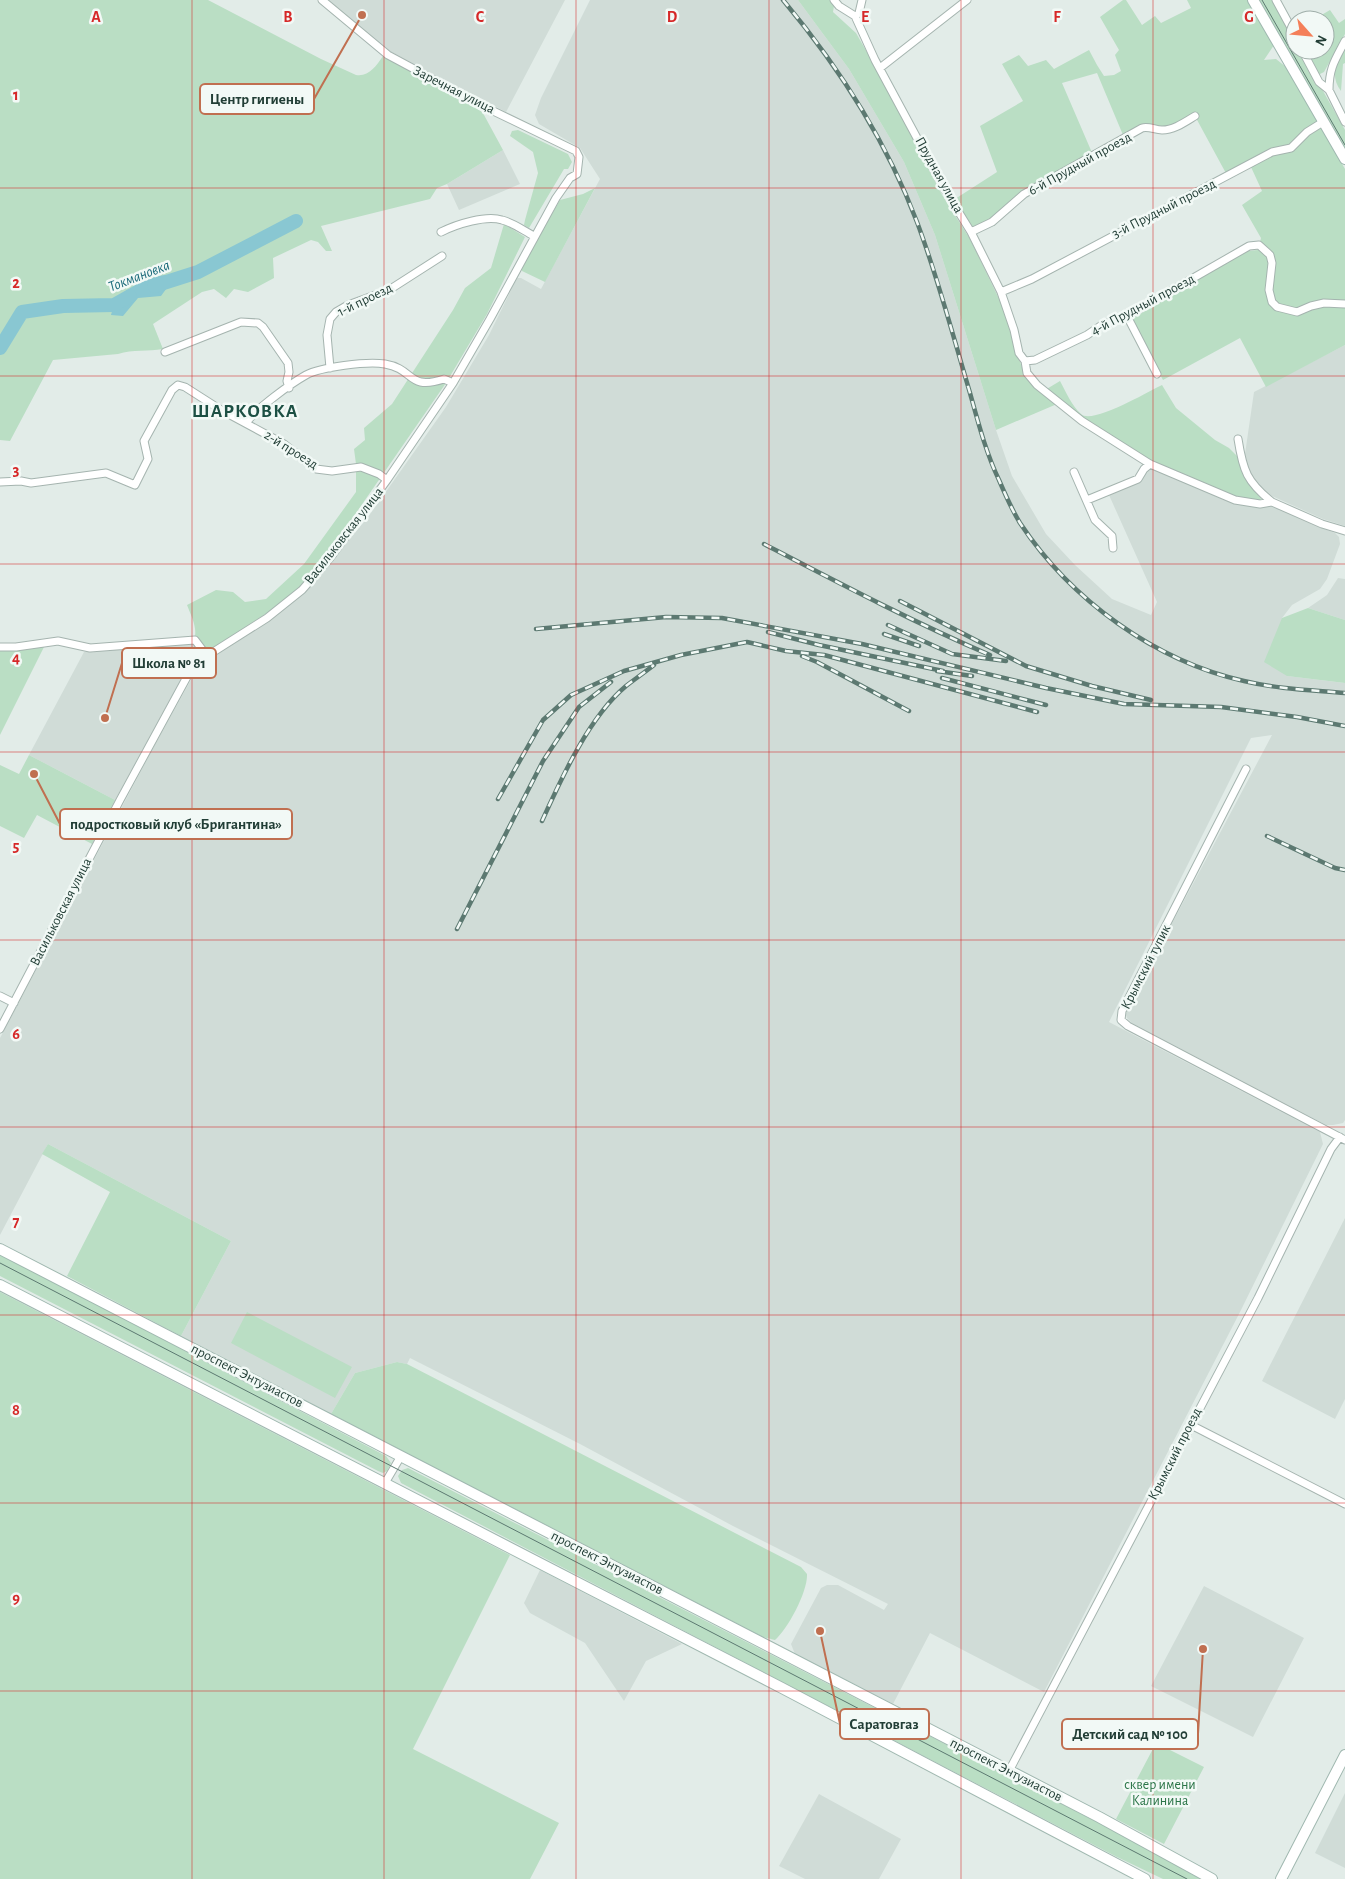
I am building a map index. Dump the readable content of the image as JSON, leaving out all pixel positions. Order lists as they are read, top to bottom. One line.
{"streets":{"main road":["проспект Энтузиастов"],"street":["Заречная улица","6-й Прудный проезд","Прудная улица","3-й Прудный проезд","1-й проезд","4-й Прудный проезд","2-й проезд","Васильковская улица","Крымский тупик","Крымский проезд"]},"crossings":[["Заречная улица","Васильковская улица"],["6-й Прудный проезд","Прудная улица"],["Прудная улица","3-й Прудный проезд"],["Прудная улица","4-й Прудный проезд"],["2-й проезд","Васильковская улица"],["Крымский тупик","Крымский проезд"],["проспект Энтузиастов","Крымский проезд"]],"districts":["ШАРКОВКА"],"water":["Токмановка"],"parks":["сквер имени Калинина"],"places":["Центр гигиены","Школа № 81","подростковый клуб «Бригантина»","Саратовгаз","Детский сад № 100"],"north":"bottom right","grid":{"columns":["A","B","C","D","E","F","G"],"rows":["1","2","3","4","5","6","7","8","9"]}}
